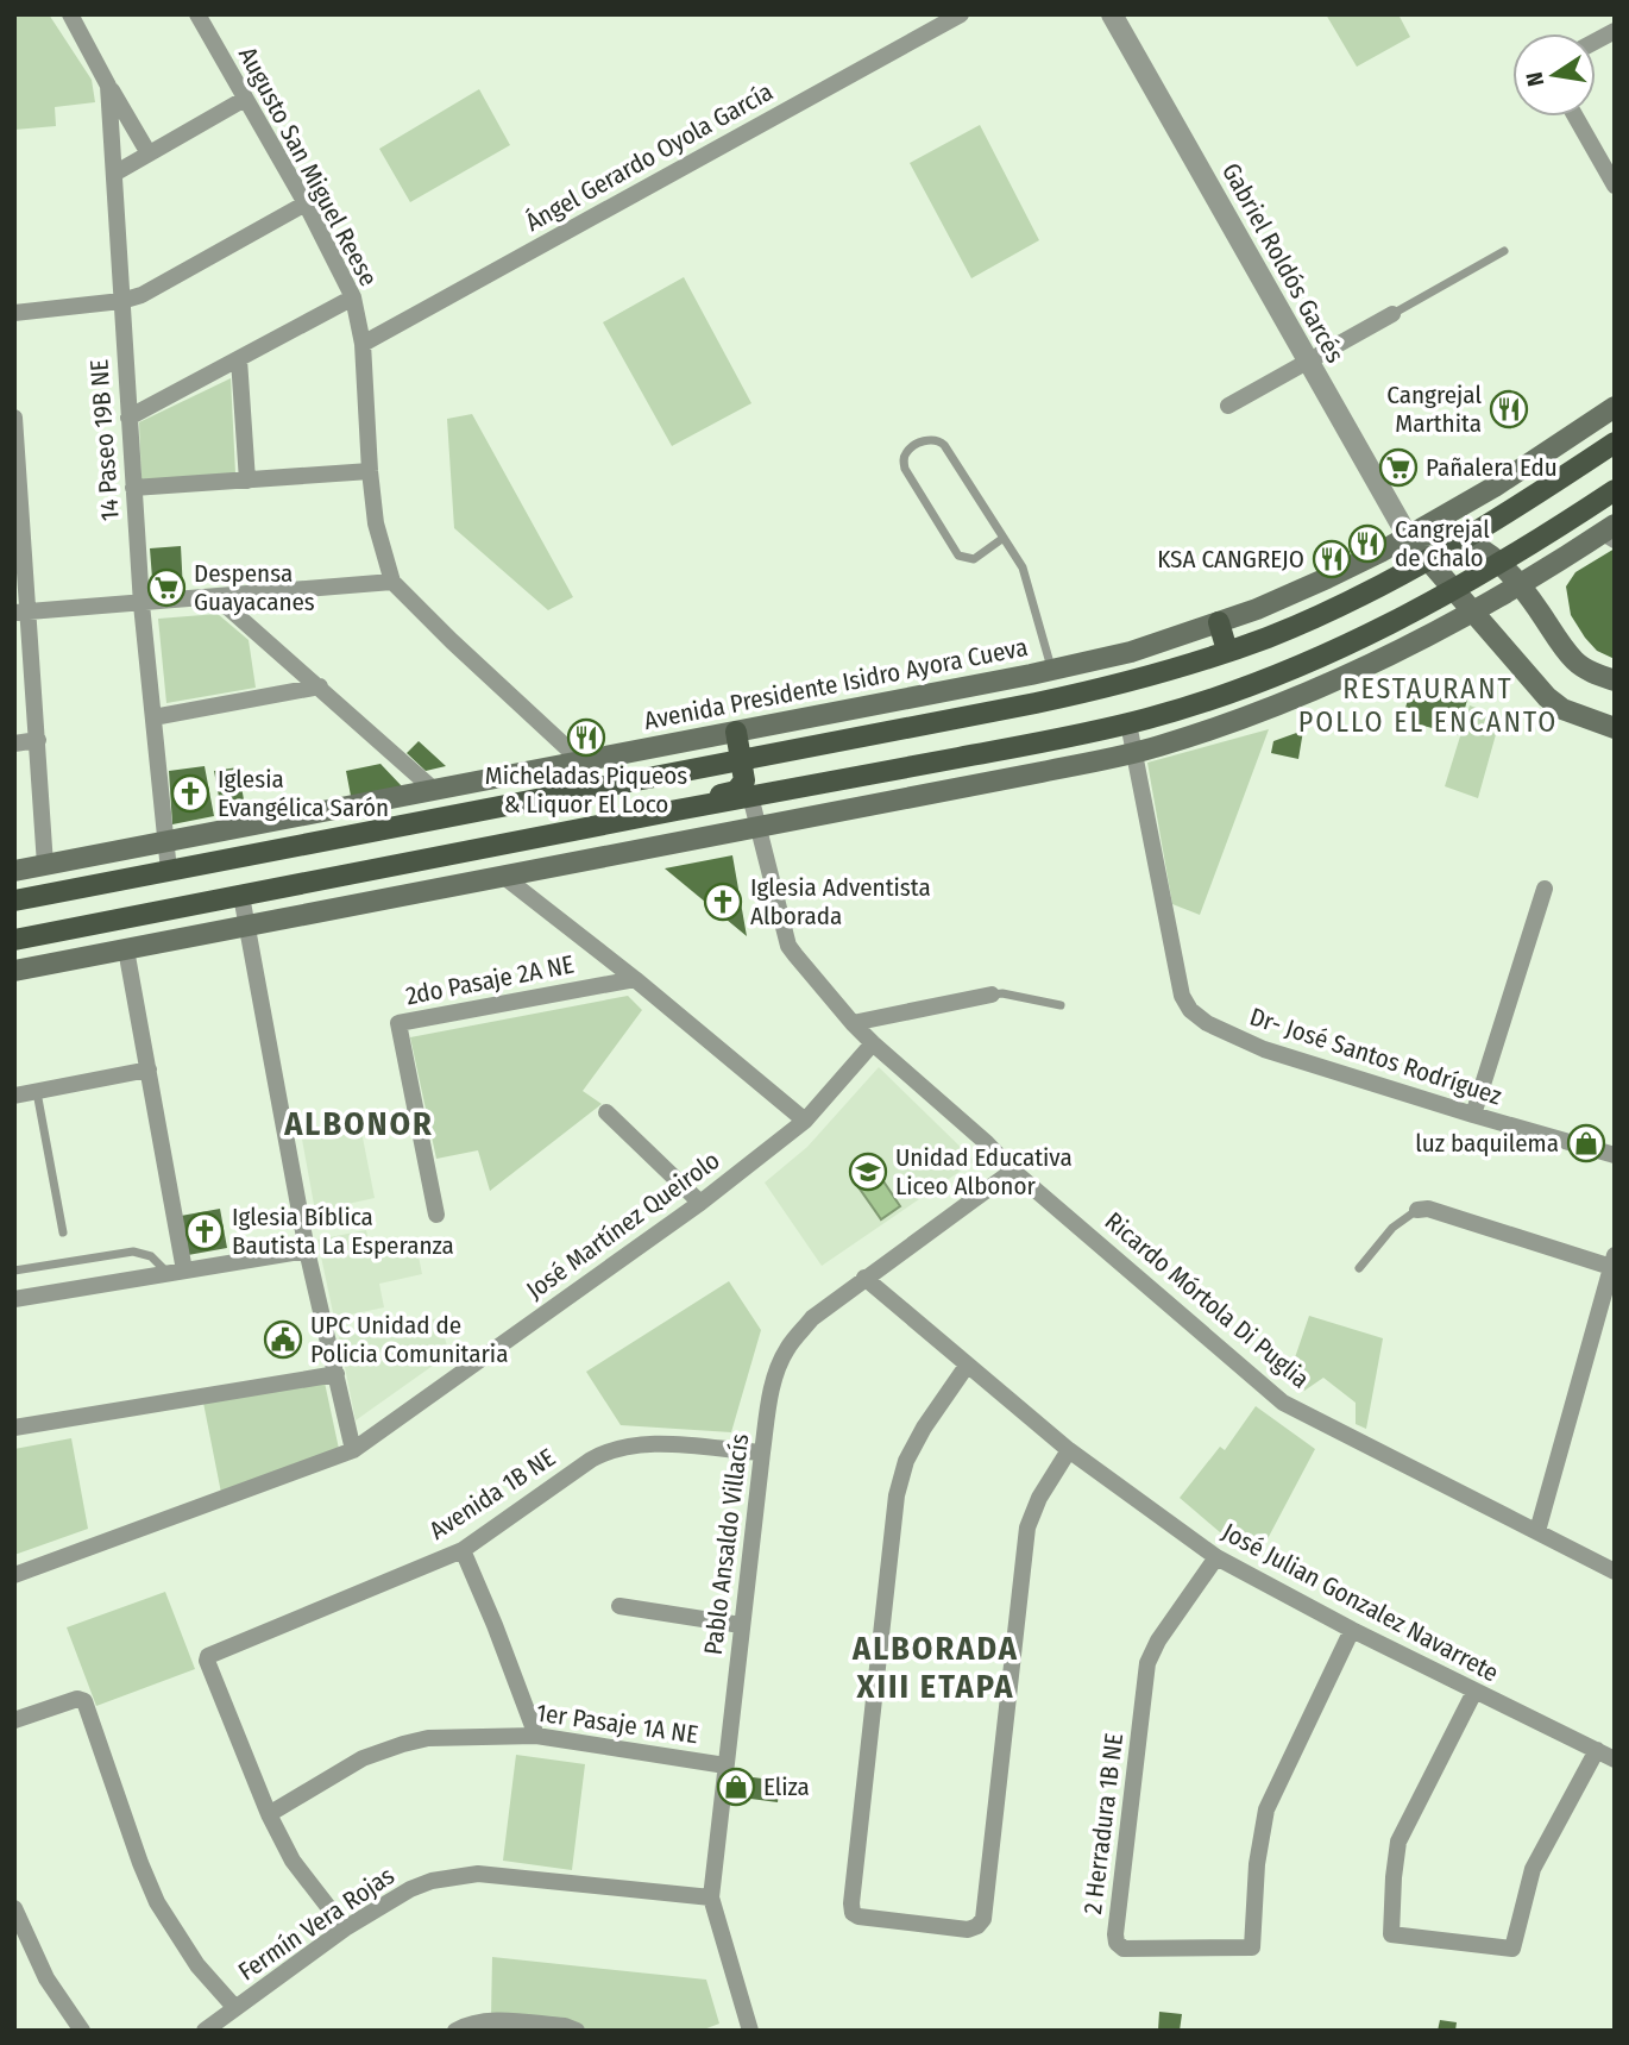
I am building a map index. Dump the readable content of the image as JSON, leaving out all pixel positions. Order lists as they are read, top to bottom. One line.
{"streets":{"main road":["Gabriel Roldós Garcés","Avenida Presidente Isidro Ayora Cueva"],"street":["Ángel Gerardo Oyola García","Augusto San Miguel Reese","14 Paseo 19B NE","2do Pasaje 2A NE","Dr- José Santos Rodríguez","José Martínez Queirolo","Ricardo Mórtola Di Puglia","Avenida 1B NE","Pablo Ansaldo Villacís","José Julian Gonzalez Navarrete","1er Pasaje 1A NE","2 Herradura 1B NE","Fermín Vera Rojas"]},"crossings":[["Ángel Gerardo Oyola García","Augusto San Miguel Reese"],["Augusto San Miguel Reese","Avenida Presidente Isidro Ayora Cueva"],["Gabriel Roldós Garcés","Avenida Presidente Isidro Ayora Cueva"],["14 Paseo 19B NE","Avenida Presidente Isidro Ayora Cueva"],["José Martínez Queirolo","Ricardo Mórtola Di Puglia"],["Ricardo Mórtola Di Puglia","Pablo Ansaldo Villacís"],["Avenida 1B NE","Pablo Ansaldo Villacís"],["Avenida 1B NE","1er Pasaje 1A NE"],["Pablo Ansaldo Villacís","José Julian Gonzalez Navarrete"],["Pablo Ansaldo Villacís","1er Pasaje 1A NE"],["Pablo Ansaldo Villacís","Fermín Vera Rojas"],["José Julian Gonzalez Navarrete","2 Herradura 1B NE"]],"districts":["RESTAURANT POLLO EL ENCANTO","ALBONOR","ALBORADA XIII ETAPA"],"places":{"restaurant":["Cangrejal Marthita","Cangrejal de Chalo","KSA CANGREJO","Micheladas Piqueos & Liquor El Loco"],"supermarket":["Pañalera Edu","Despensa Guayacanes"],"church":["Iglesia Evangélica Sarón","Iglesia Adventista Alborada","Iglesia Bíblica Bautista La Esperanza"],"shop":["luz baquilema","Eliza"],"school or university":["Unidad Educativa Liceo Albonor"],"public building":["UPC Unidad de Policia Comunitaria"]},"north":"left"}
